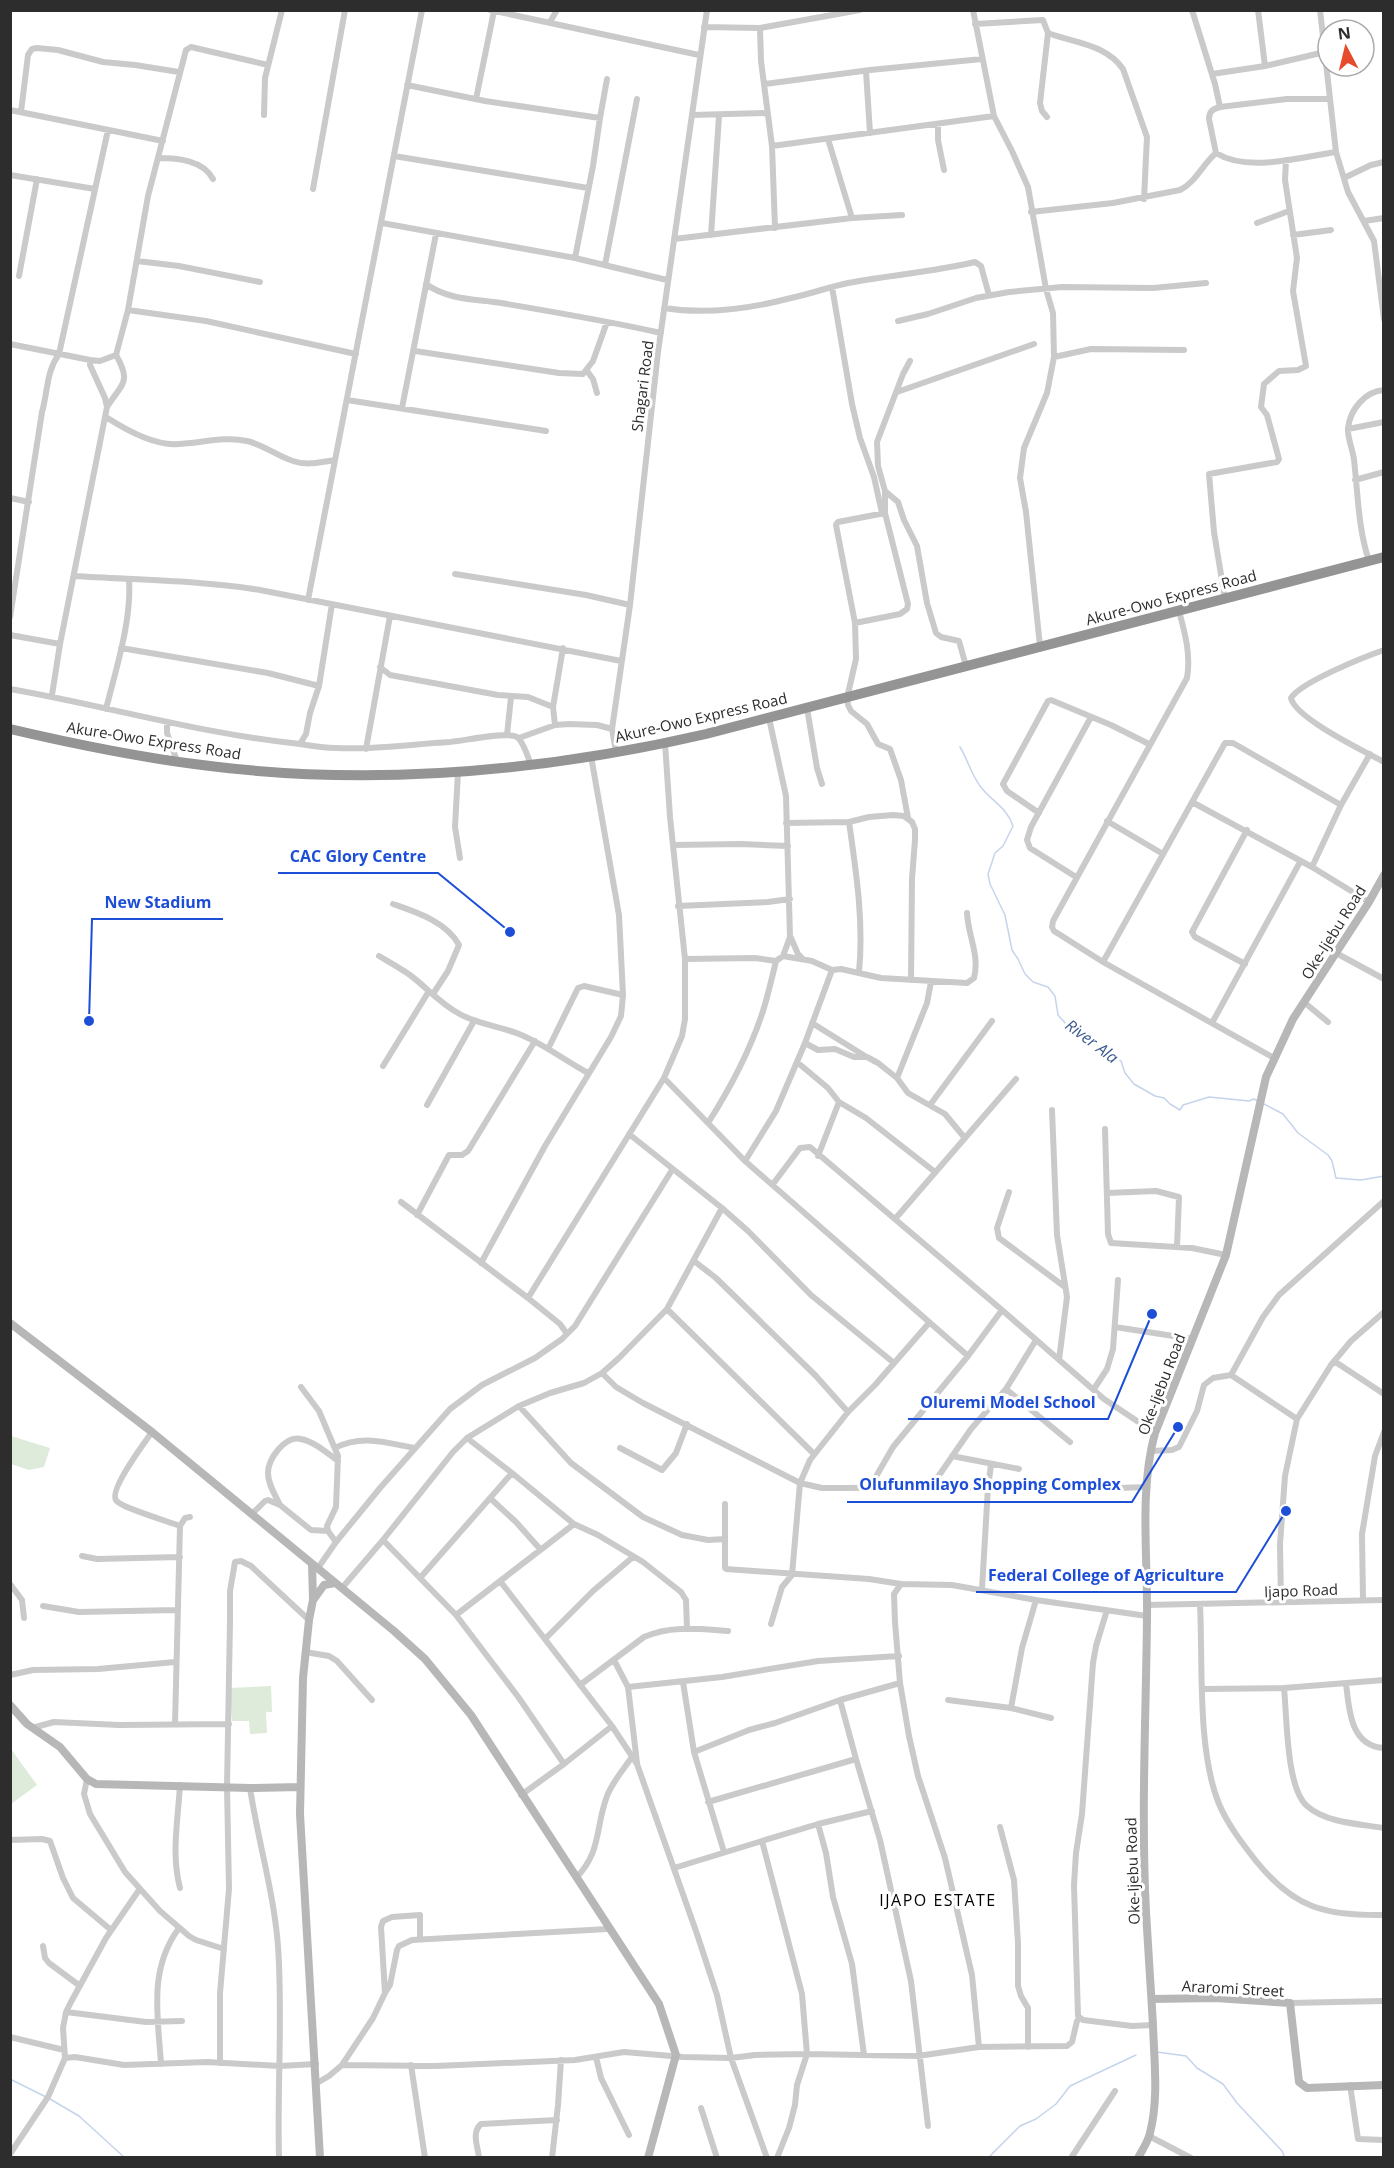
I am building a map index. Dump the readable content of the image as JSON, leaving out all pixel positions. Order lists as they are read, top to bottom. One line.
{"streets":{"highway":["Akure-Owo Express Road"],"main road":["Oke-Ijebu Road","Araromi Street"],"street":["Shagari Road","Ijapo Road"]},"crossings":[["Shagari Road","Akure-Owo Express Road"],["Oke-Ijebu Road","Ijapo Road"],["Oke-Ijebu Road","Araromi Street"]],"districts":["IJAPO ESTATE"],"water":["River Ala"],"places":["CAC Glory Centre","New Stadium","Oluremi Model School","Olufunmilayo Shopping Complex","Federal College of Agriculture"],"north":"top"}
